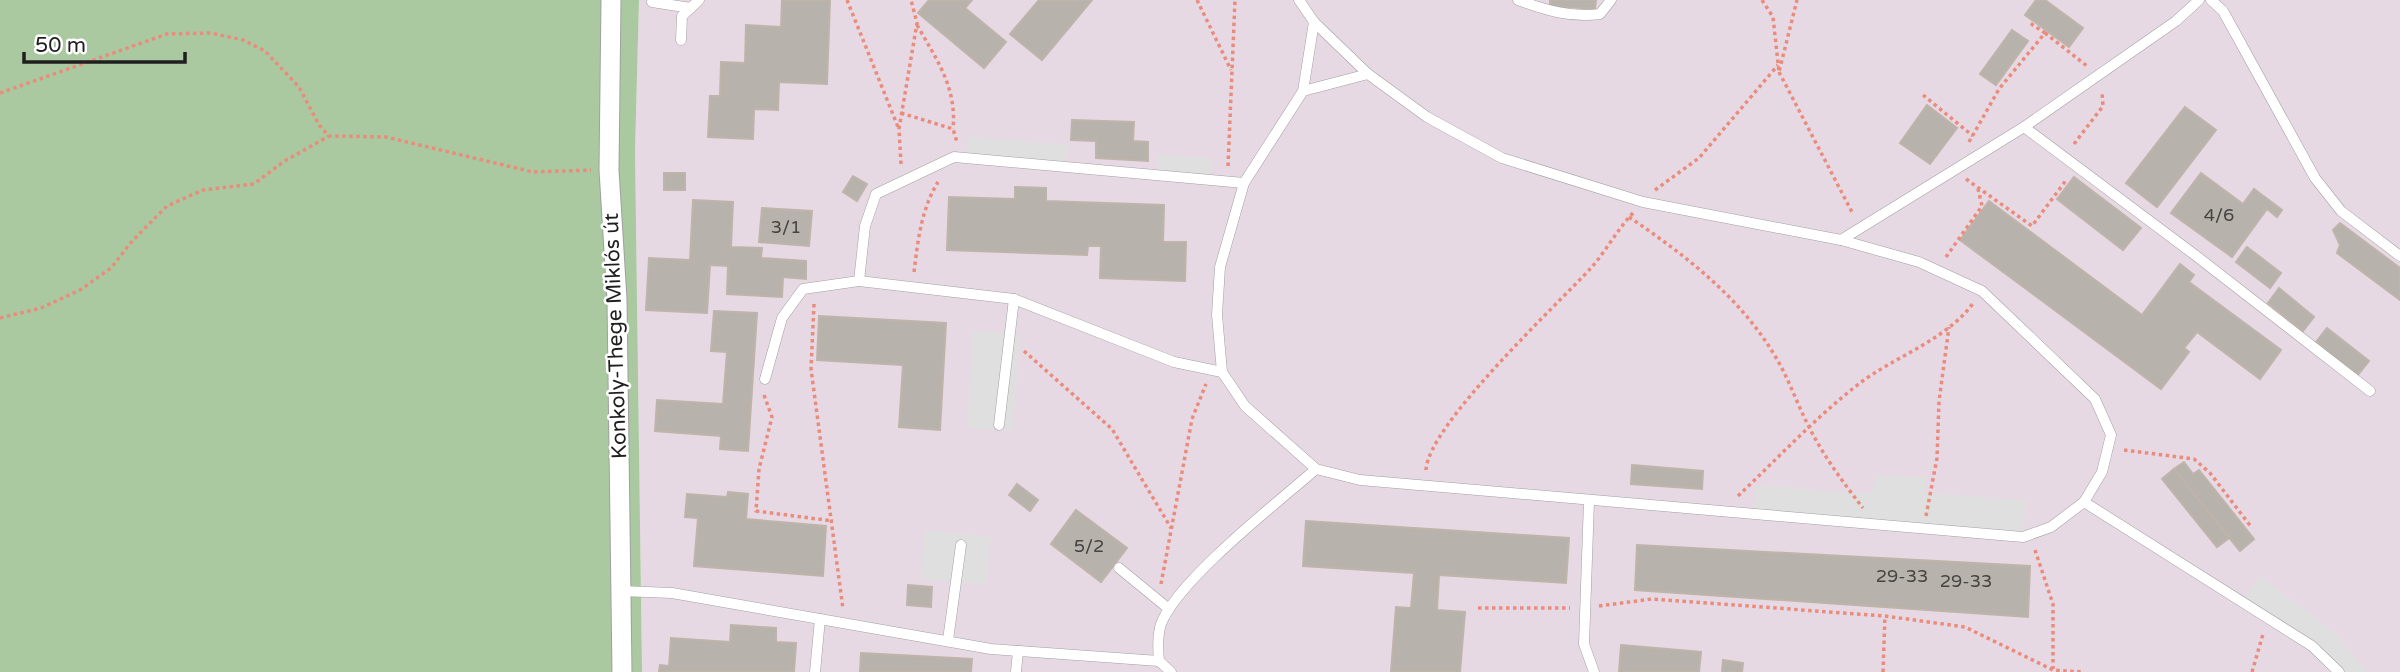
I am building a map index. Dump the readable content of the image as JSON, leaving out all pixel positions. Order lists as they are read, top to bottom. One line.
{"streets":{"street":["Konkoly-Thege Miklós út"]},"house_numbers":["4/6","3/1","5/2","29-33","29-33"],"scale_bar":"50 m"}
